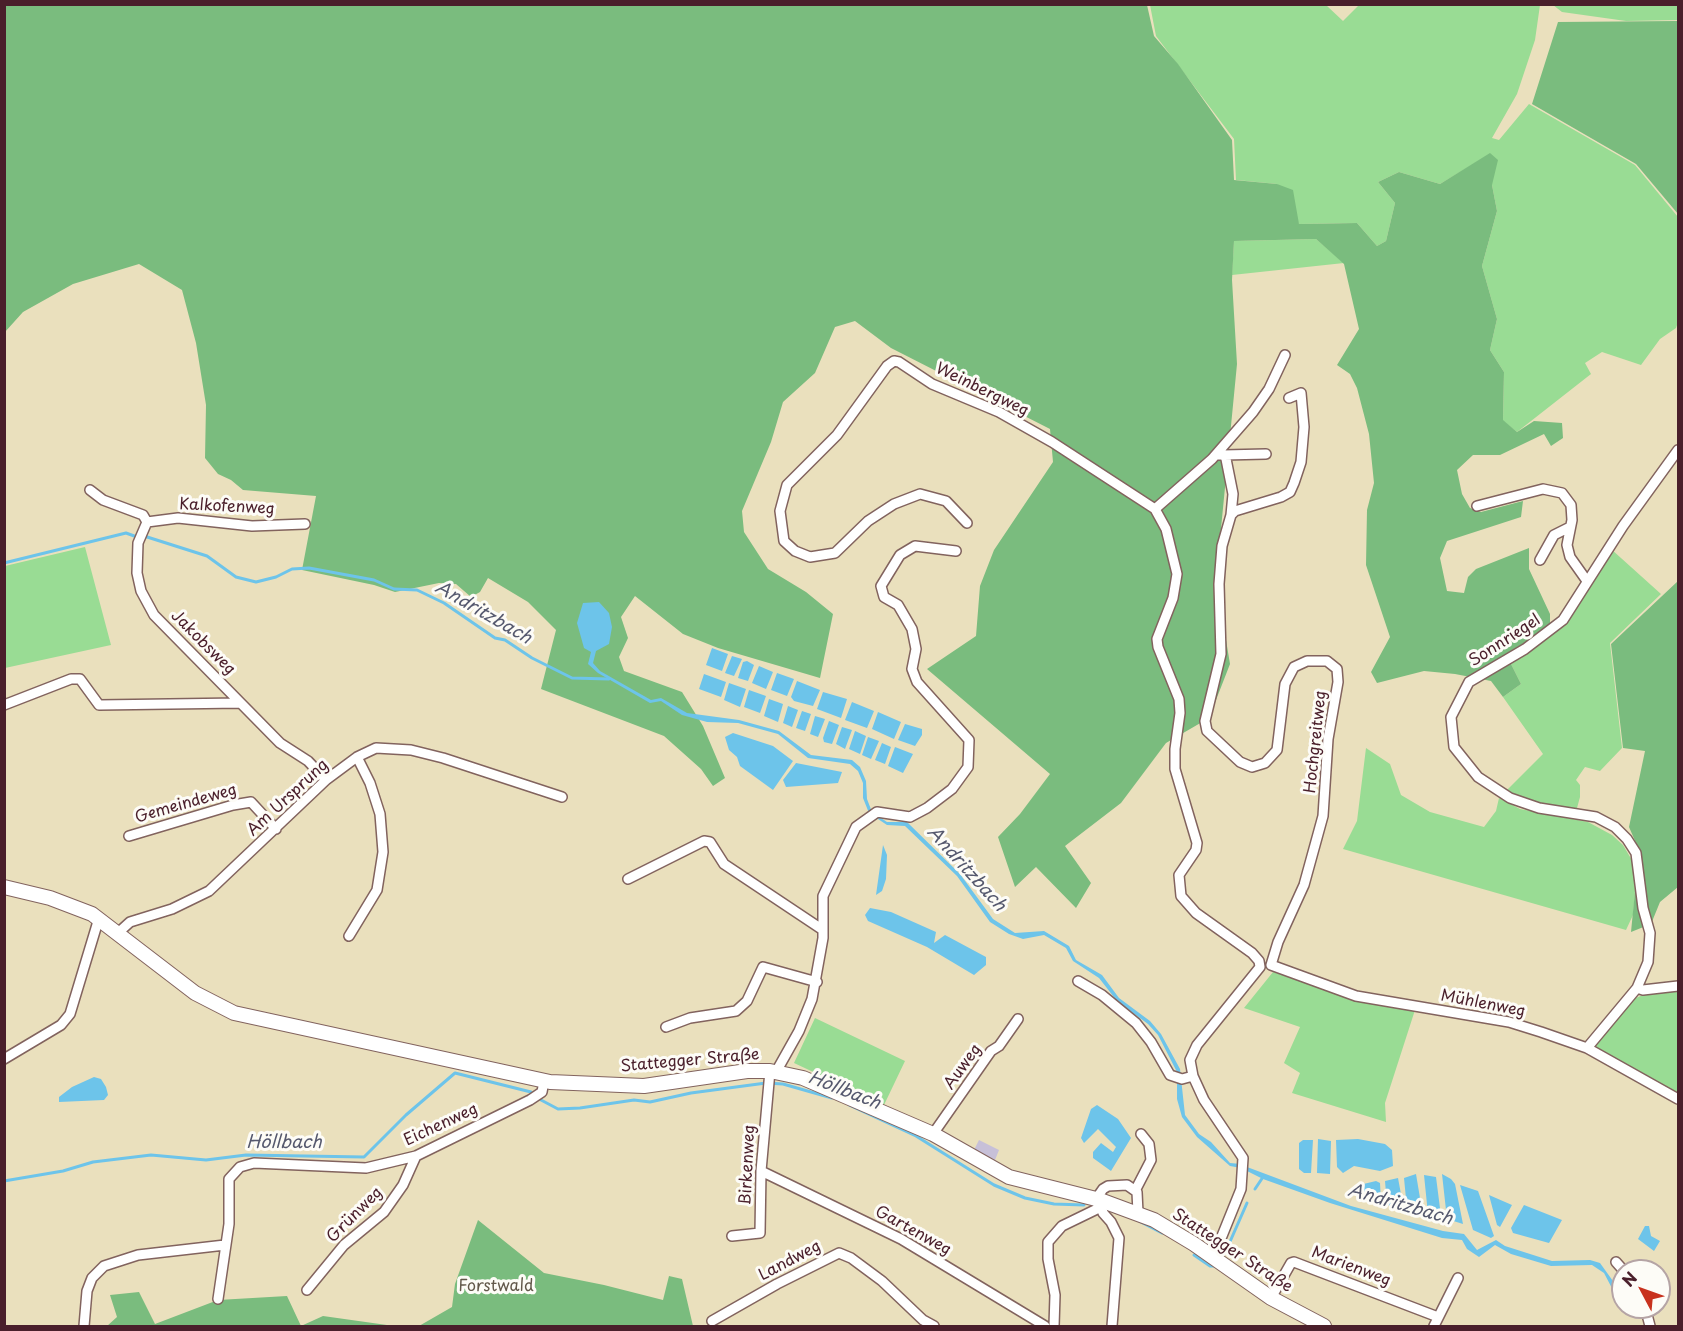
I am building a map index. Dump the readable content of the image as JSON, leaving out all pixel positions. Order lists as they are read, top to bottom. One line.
{"streets":{"main road":["Stattegger Straße"],"street":["Weinbergweg","Kalkofenweg","Sonnriegel","Jakobsweg","Hochgreitweg","Am Ursprung","Gemeindeweg","Mühlenweg","Auweg","Eichenweg","Birkenweg","Grünweg","Gartenweg","Landweg","Marienweg"]},"crossings":[["Kalkofenweg","Jakobsweg"],["Sonnriegel","Mühlenweg"],["Jakobsweg","Am Ursprung"],["Hochgreitweg","Mühlenweg"],["Am Ursprung","Gemeindeweg"],["Am Ursprung","Stattegger Straße"],["Stattegger Straße","Auweg"],["Stattegger Straße","Eichenweg"],["Stattegger Straße","Birkenweg"],["Stattegger Straße","Marienweg"],["Eichenweg","Grünweg"],["Birkenweg","Gartenweg"]],"water":["Andritzbach","Höllbach"],"parks":["Forstwald"],"north":"top left"}
